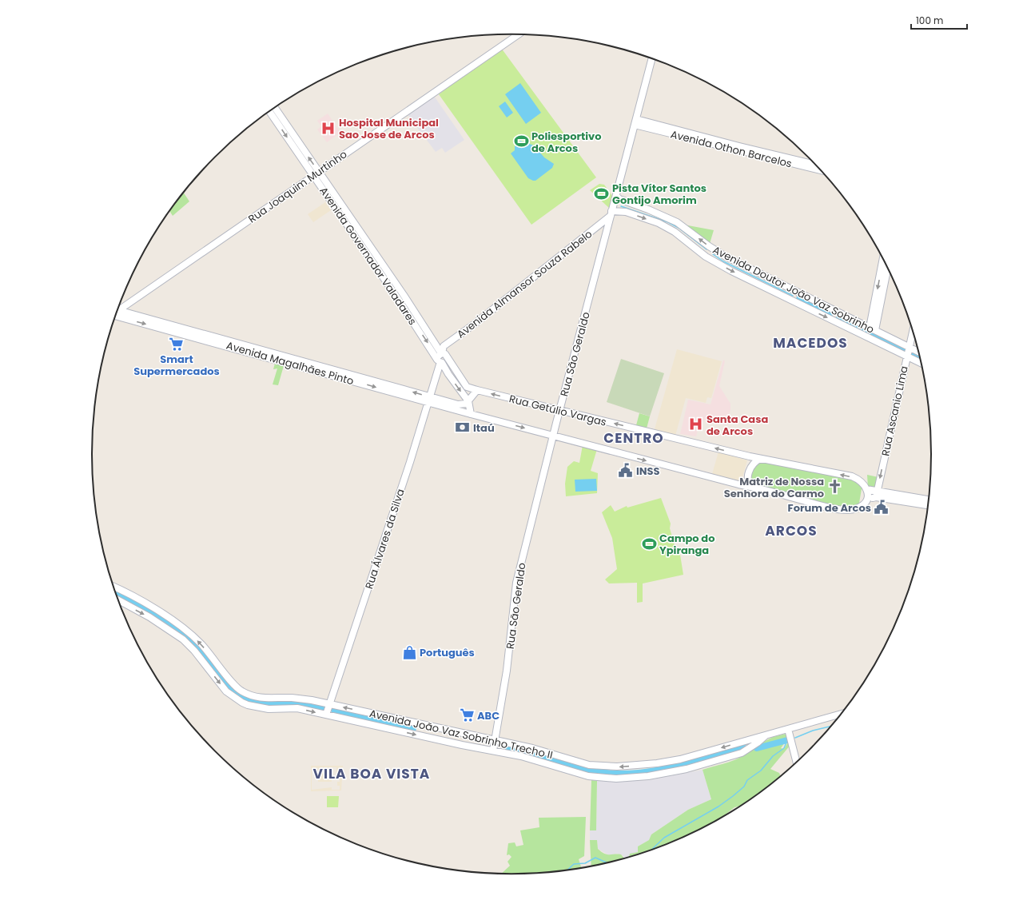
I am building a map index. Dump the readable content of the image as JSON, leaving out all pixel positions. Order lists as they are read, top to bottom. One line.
{"streets":{"street":["Avenida Othon Barcelos","Rua Joaquim Murtinho","Avenida Governador Valadares","Avenida Almansor Souza Rabelo","Avenida Doutor João Vaz Sobrinho","Rua São Geraldo","Avenida Magalhães Pinto","Rua Getúlio Vargas","Rua Ascanio Lima","Rua Álvares da Silva","Avenida João Vaz Sobrinho Trecho II"]},"crossings":[["Avenida Othon Barcelos","Rua São Geraldo"],["Rua Joaquim Murtinho","Avenida Governador Valadares"],["Rua Joaquim Murtinho","Avenida Magalhães Pinto"],["Avenida Governador Valadares","Avenida Almansor Souza Rabelo"],["Avenida Governador Valadares","Avenida Magalhães Pinto"],["Avenida Governador Valadares","Rua Getúlio Vargas"],["Avenida Governador Valadares","Rua Álvares da Silva"],["Avenida Almansor Souza Rabelo","Avenida Doutor João Vaz Sobrinho"],["Avenida Almansor Souza Rabelo","Rua São Geraldo"],["Avenida Almansor Souza Rabelo","Rua Álvares da Silva"],["Avenida Doutor João Vaz Sobrinho","Rua São Geraldo"],["Avenida Doutor João Vaz Sobrinho","Rua Ascanio Lima"],["Rua São Geraldo","Avenida Magalhães Pinto"],["Rua São Geraldo","Rua Getúlio Vargas"],["Rua São Geraldo","Avenida João Vaz Sobrinho Trecho II"],["Avenida Magalhães Pinto","Rua Álvares da Silva"],["Rua Álvares da Silva","Avenida João Vaz Sobrinho Trecho II"]],"one_way":["Rua Getúlio Vargas","Rua Ascanio Lima"],"districts":["MACEDOS","CENTRO","ARCOS","VILA BOA VISTA"],"places":{"hospital":["Hospital Municipal Sao Jose de Arcos","Santa Casa de Arcos"],"sports":["Poliesportivo de Arcos","Pista Vítor Santos Gontijo Amorim","Campo do Ypiranga"],"supermarket":["Smart Supermercados","ABC"],"bank":["Itaú"],"public building":["INSS","Forum de Arcos"],"church":["Matriz de Nossa Senhora do Carmo"],"shop":["Português"]},"scale_bar":"100 m"}
